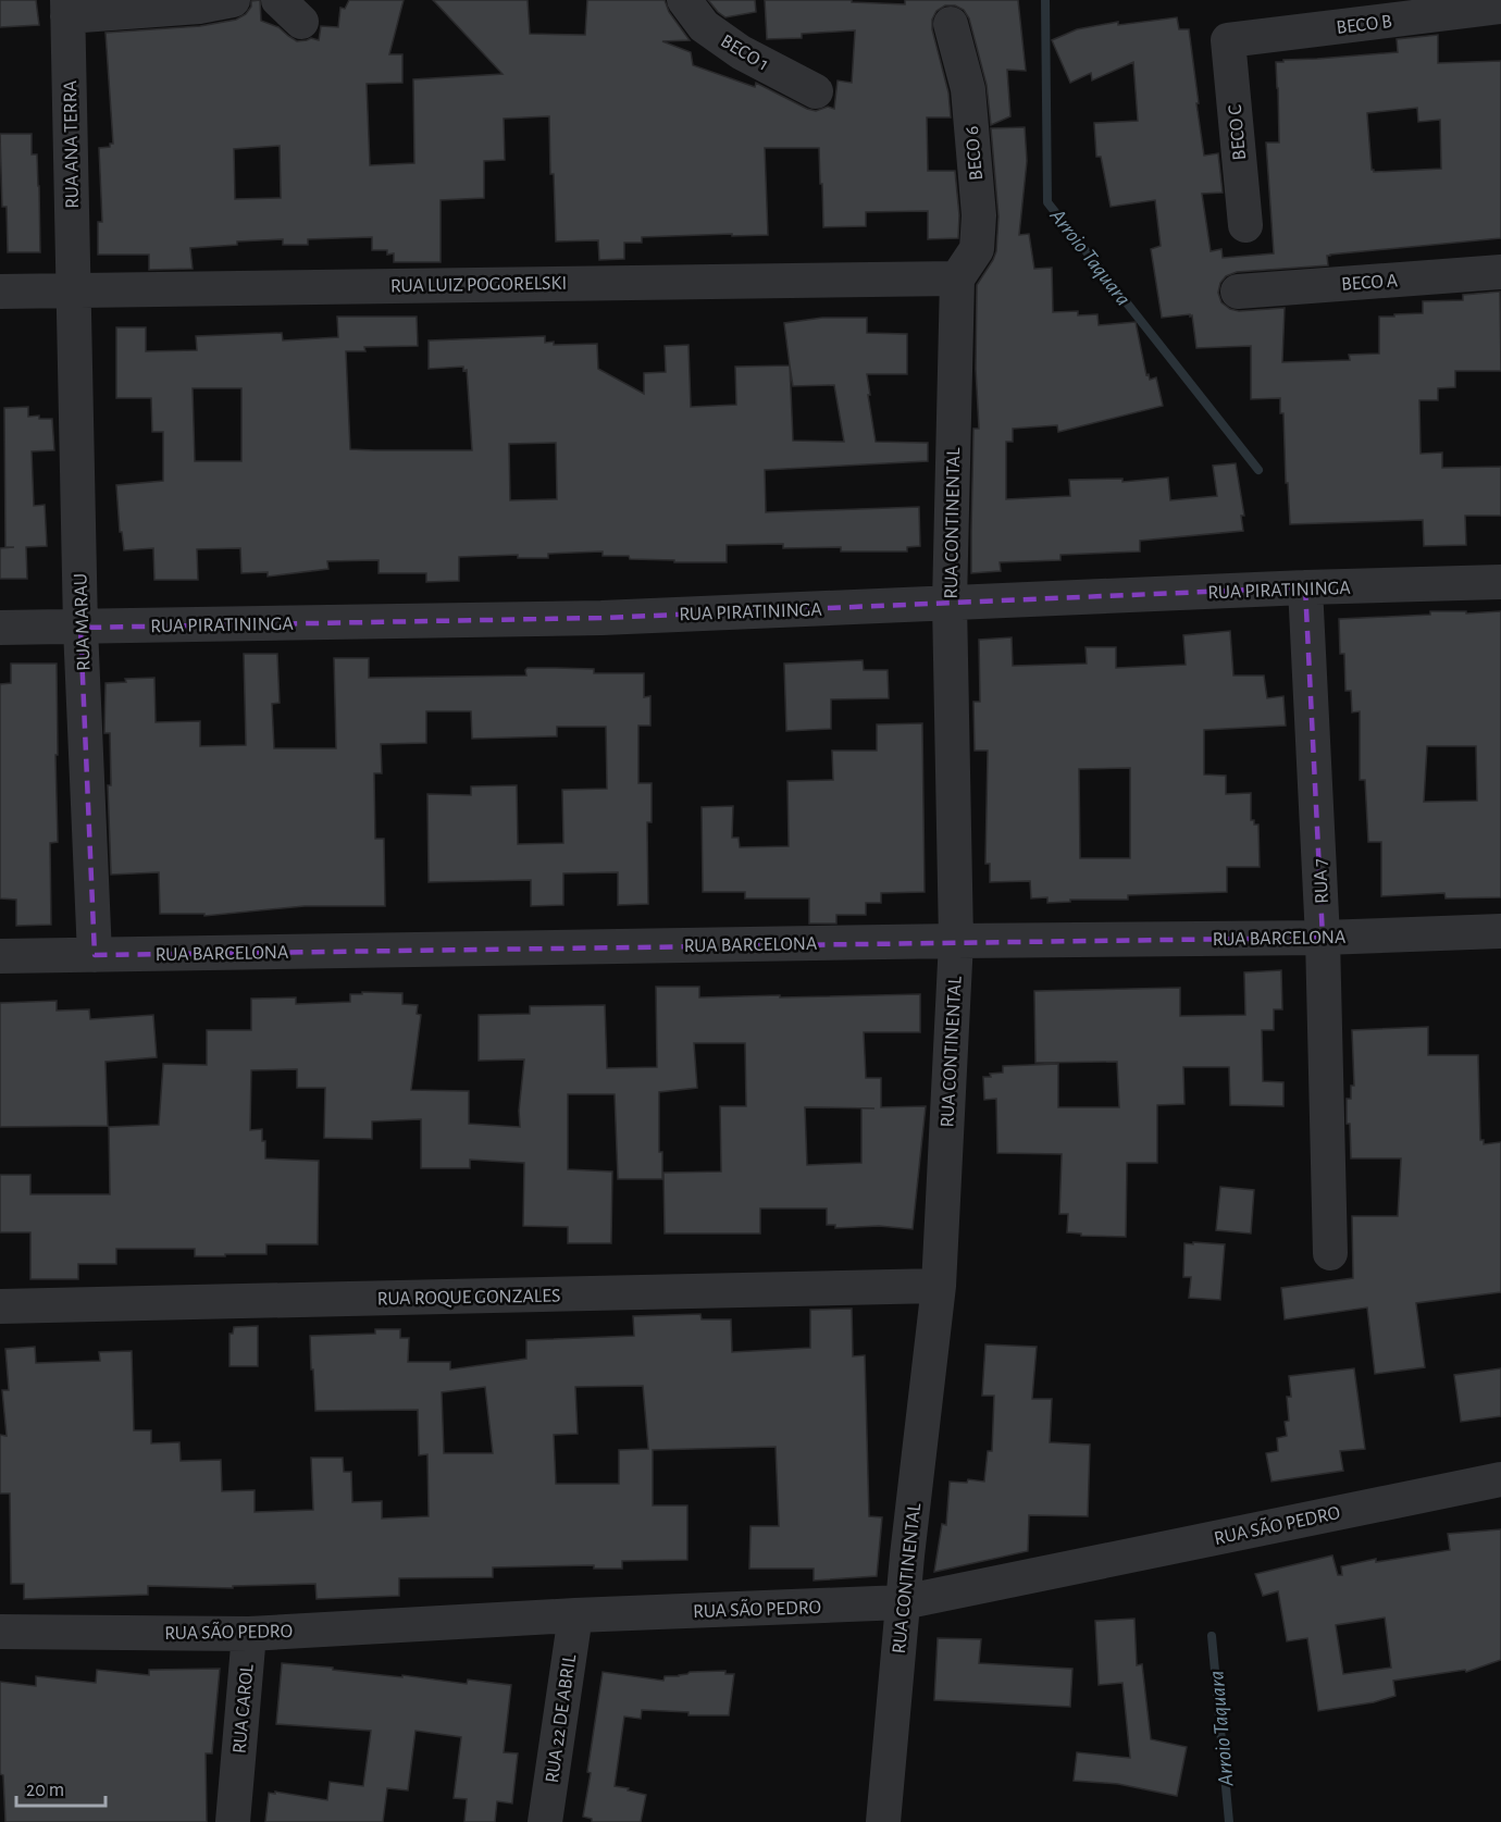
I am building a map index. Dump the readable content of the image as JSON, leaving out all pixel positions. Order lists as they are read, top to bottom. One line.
{"streets":{"street":["BECO B","BECO 1","BECO C","RUA ANA TERRA","BECO 6","BECO A","RUA LUIZ POGORELSKI","RUA CONTINENTAL","RUA PIRATININGA","RUA MARAU","RUA 7","RUA BARCELONA","RUA ROQUE GONZALES","RUA SÃO PEDRO","RUA CAROL","RUA 22 DE ABRIL"]},"crossings":[["BECO B","BECO C"],["RUA ANA TERRA","RUA LUIZ POGORELSKI"],["RUA ANA TERRA","RUA MARAU"],["BECO 6","RUA LUIZ POGORELSKI"],["BECO 6","RUA CONTINENTAL"],["RUA LUIZ POGORELSKI","RUA CONTINENTAL"],["RUA LUIZ POGORELSKI","RUA MARAU"],["RUA CONTINENTAL","RUA PIRATININGA"],["RUA CONTINENTAL","RUA BARCELONA"],["RUA CONTINENTAL","RUA ROQUE GONZALES"],["RUA CONTINENTAL","RUA SÃO PEDRO"],["RUA PIRATININGA","RUA MARAU"],["RUA PIRATININGA","RUA 7"],["RUA MARAU","RUA BARCELONA"],["RUA 7","RUA BARCELONA"],["RUA SÃO PEDRO","RUA CAROL"],["RUA SÃO PEDRO","RUA 22 DE ABRIL"]],"water":["Arroio Taquara"],"scale_bar":"20 m"}
